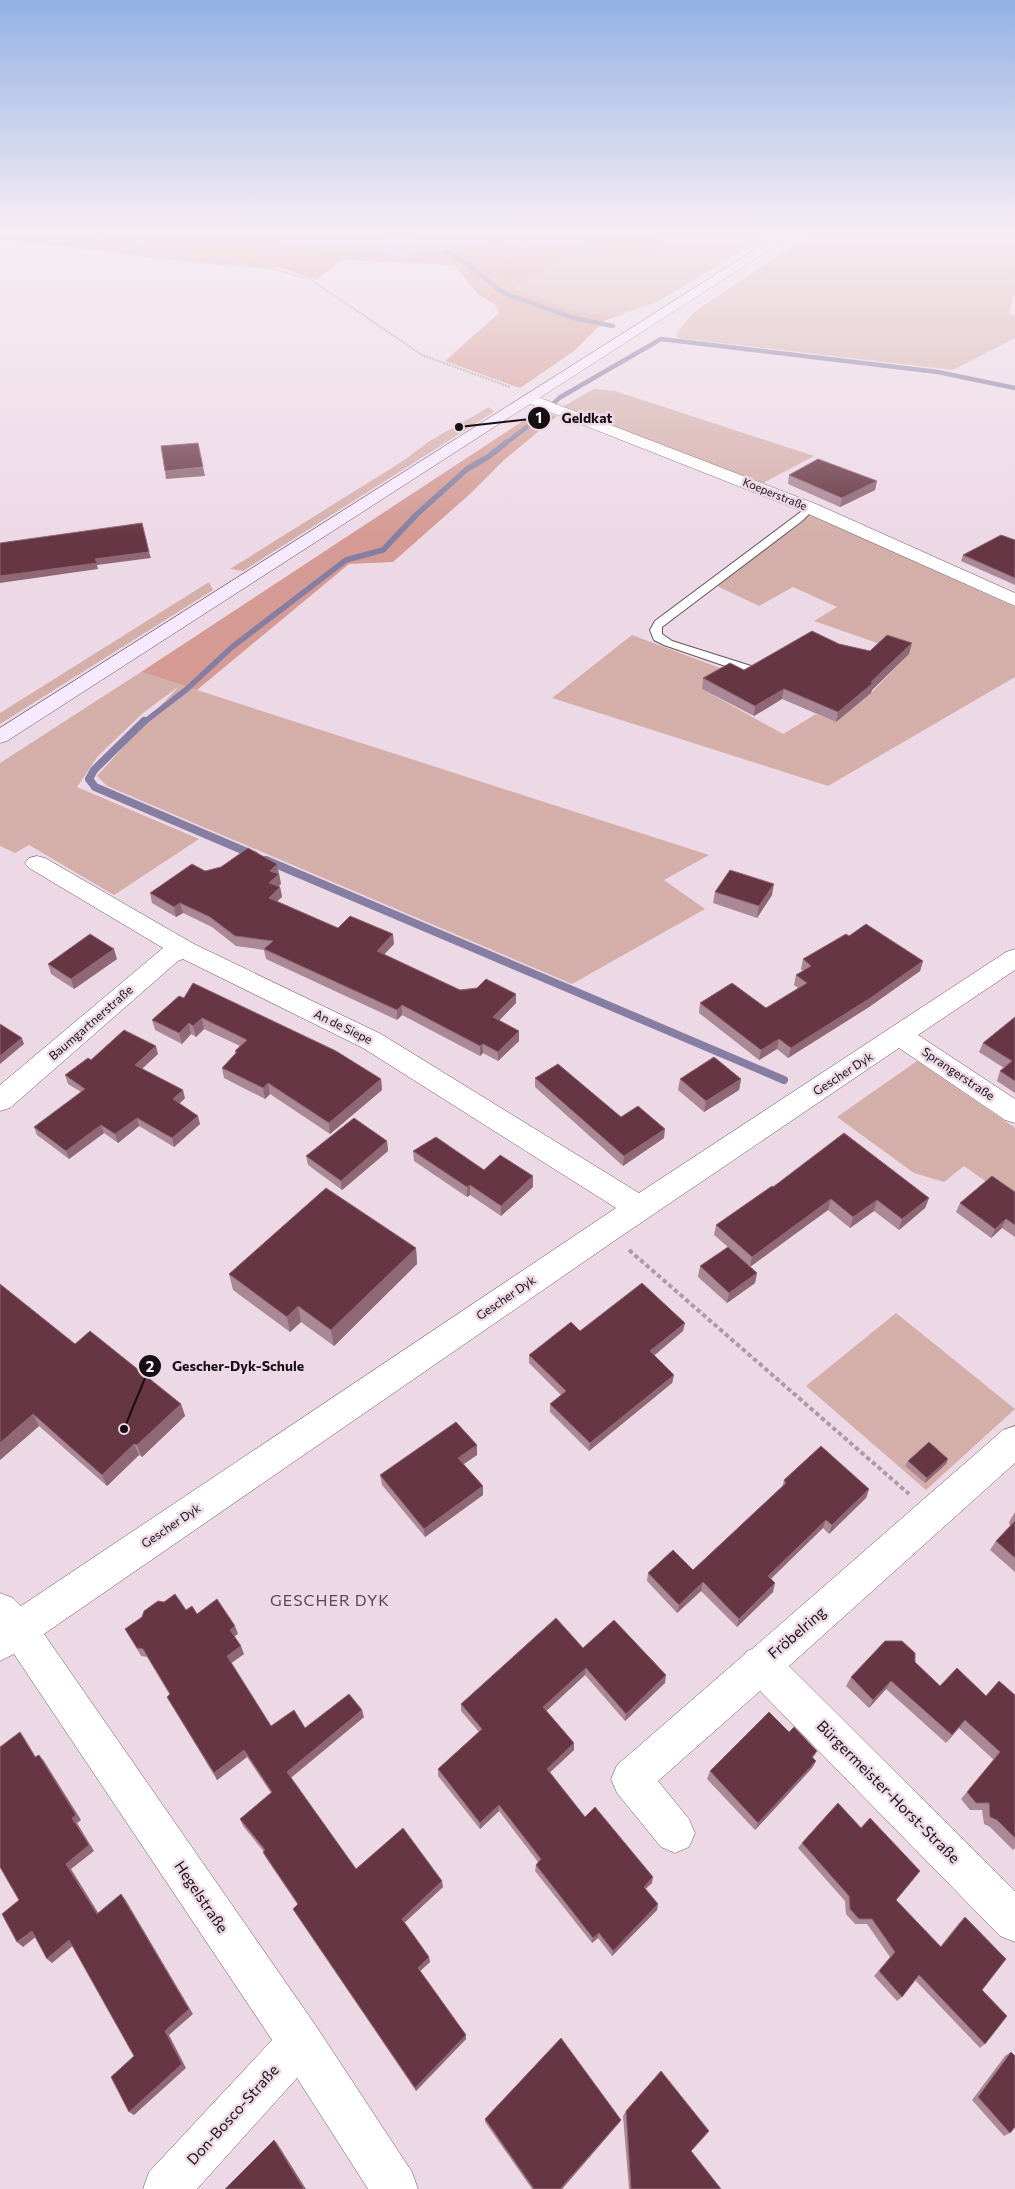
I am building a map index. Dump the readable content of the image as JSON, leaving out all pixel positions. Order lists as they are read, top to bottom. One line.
{"streets":{"street":["Koeperstraße","Baumgartnerstraße","An de Siepe","Gescher Dyk","Sprangerstraße","Fröbelring","Bürgermeister-Horst-Straße","Hegelstraße","Don-Bosco-Straße"]},"crossings":[["Baumgartnerstraße","An de Siepe"],["An de Siepe","Gescher Dyk"],["Gescher Dyk","Sprangerstraße"],["Gescher Dyk","Hegelstraße"],["Fröbelring","Bürgermeister-Horst-Straße"],["Hegelstraße","Don-Bosco-Straße"]],"districts":["GESCHER DYK"],"places":["Geldkat","Gescher-Dyk-Schule"]}
